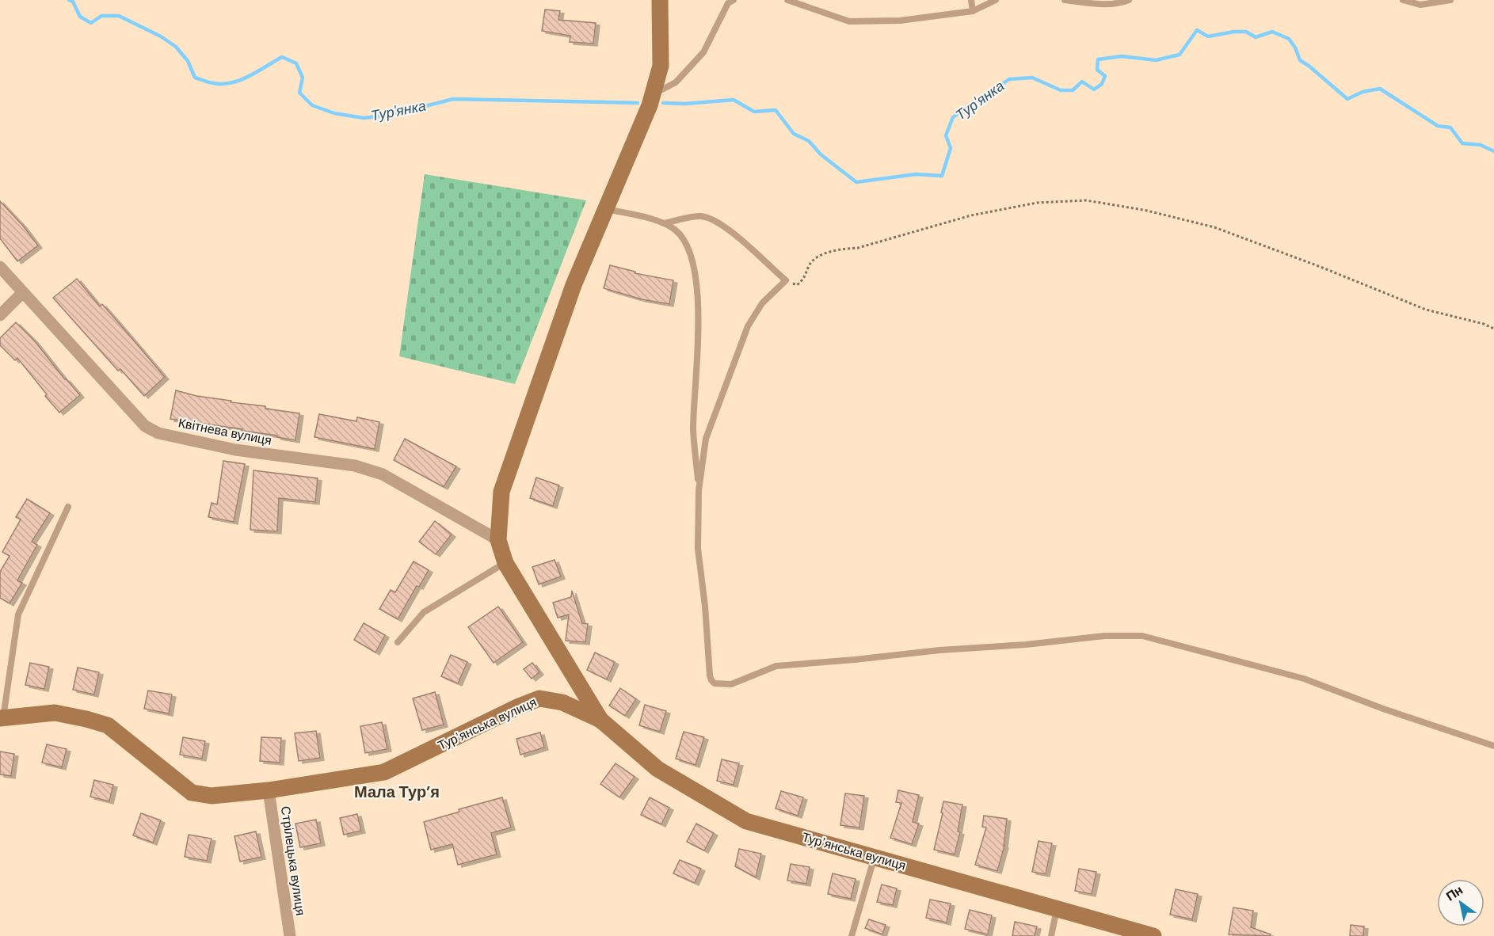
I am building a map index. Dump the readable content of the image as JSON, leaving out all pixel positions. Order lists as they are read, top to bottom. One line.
{"streets":{"street":["Квітнева вулиця","Турʼянська вулиця","Стрілецька вулиця"]},"crossings":[["Турʼянська вулиця","Стрілецька вулиця"]],"districts":["Мала Тур’я"],"water":["Тур'янка"],"north":"top left"}
